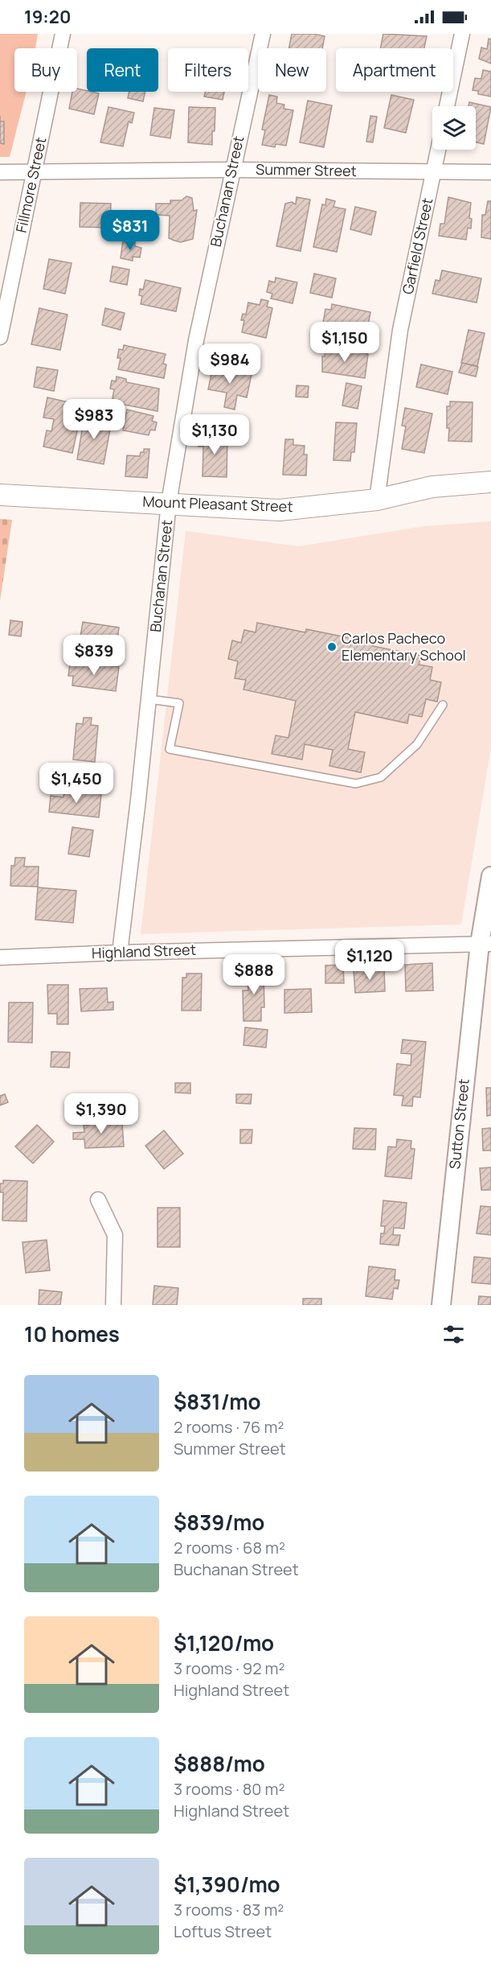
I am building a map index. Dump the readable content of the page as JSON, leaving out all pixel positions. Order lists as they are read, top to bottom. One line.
{"streets":{"main road":["Mount Pleasant Street"],"street":["Summer Street","Fillmore Street","Buchanan Street","Garfield Street","Highland Street","Sutton Street"]},"crossings":[["Summer Street","Fillmore Street"],["Summer Street","Buchanan Street"],["Summer Street","Garfield Street"],["Buchanan Street","Mount Pleasant Street"],["Buchanan Street","Highland Street"],["Garfield Street","Mount Pleasant Street"],["Highland Street","Sutton Street"]],"places":["Carlos Pacheco Elementary School"],"page":{"status":"19:20","chip":["Buy","Rent","Filters","New","Apartment"],"price":["$831","$1,150","$984","$983","$1,130","$839","$1,450","$1,120","$888","$1,390"],"heading":"10 homes","list":[{"name":"$831/mo","note":"2 rooms · 76 m² · Summer Street"},{"name":"$839/mo","note":"2 rooms · 68 m² · Buchanan Street"},{"name":"$1,120/mo","note":"3 rooms · 92 m² · Highland Street"},{"name":"$888/mo","note":"3 rooms · 80 m² · Highland Street"},{"name":"$1,390/mo","note":"3 rooms · 83 m² · Loftus Street"}]}}
